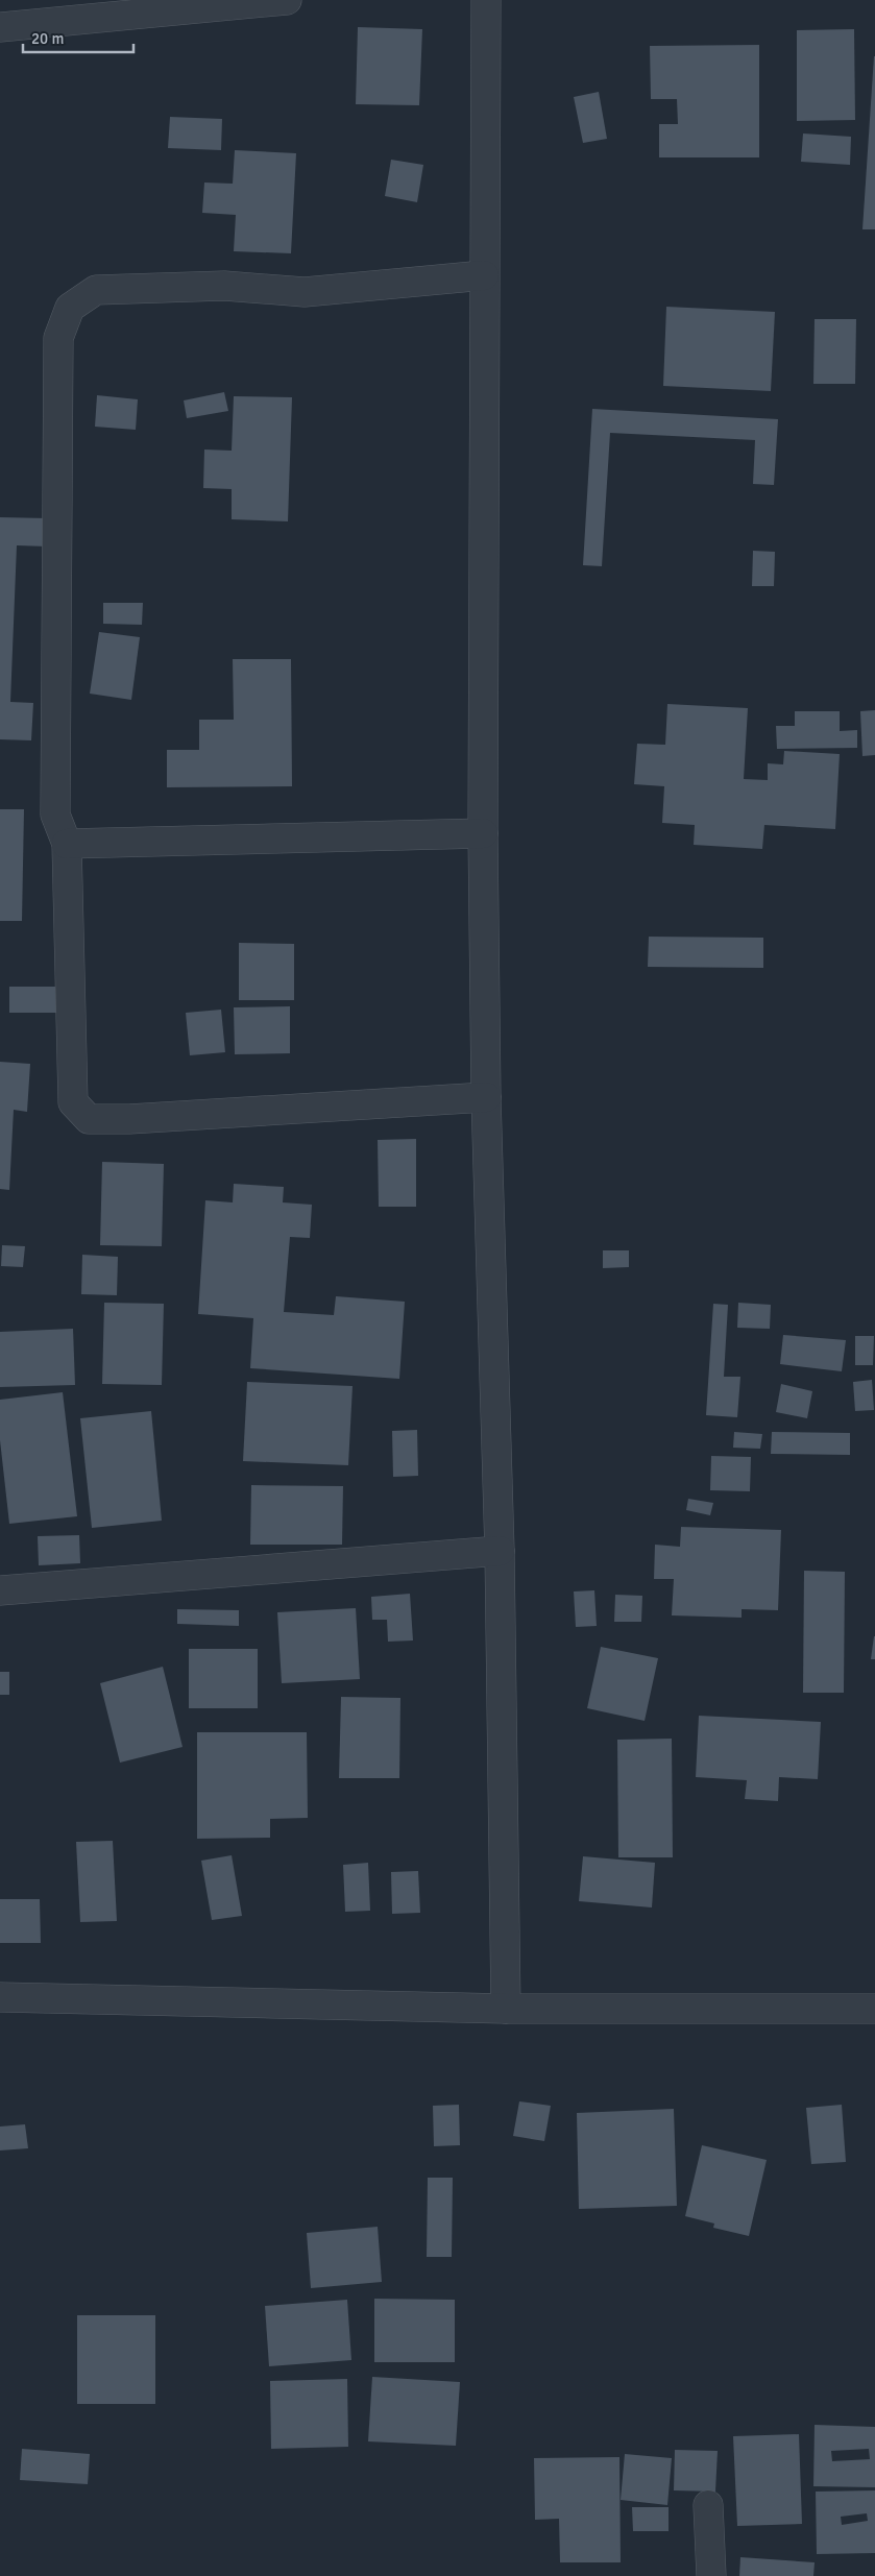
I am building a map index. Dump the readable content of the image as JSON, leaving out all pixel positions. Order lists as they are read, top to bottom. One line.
{"scale_bar":"20 m"}
